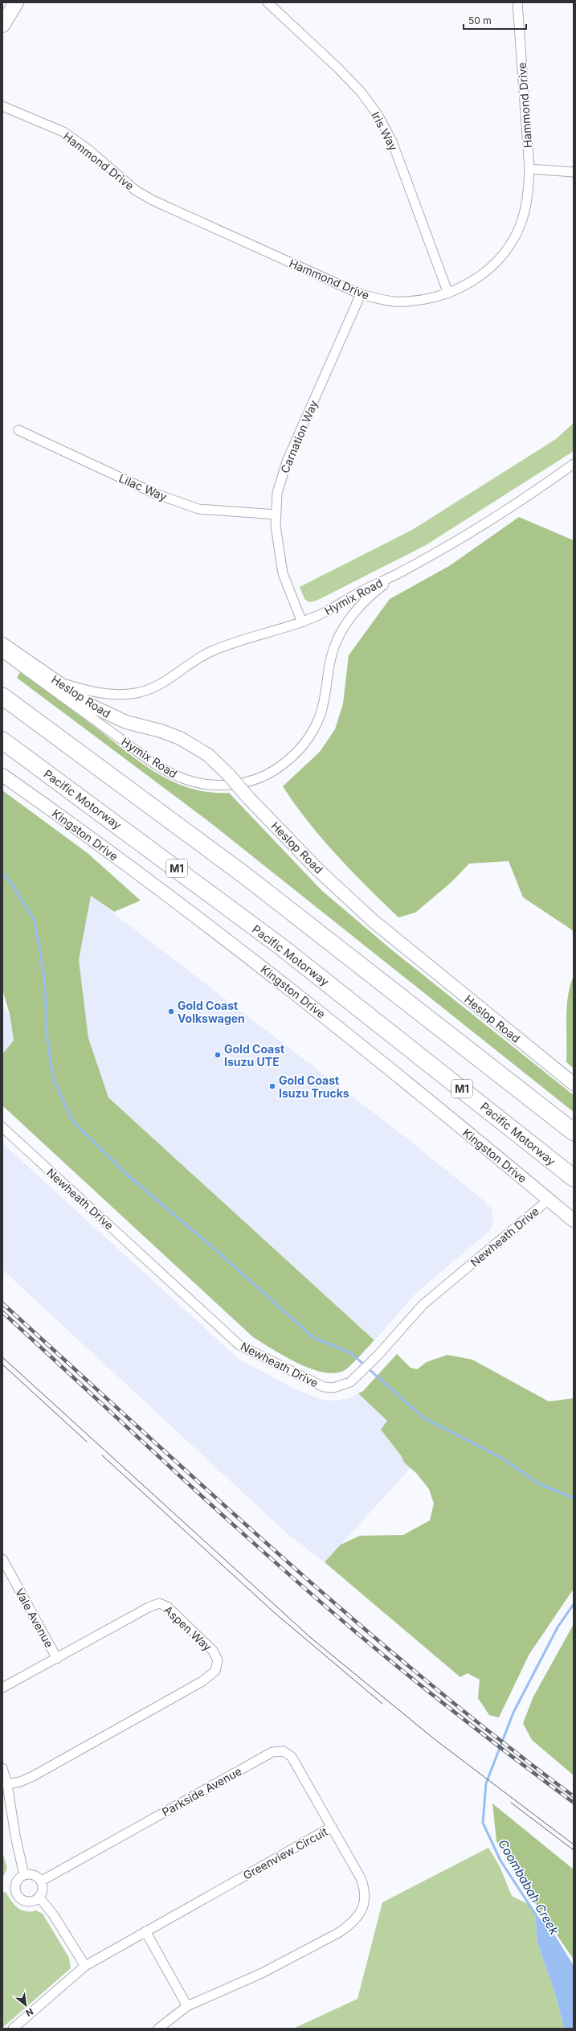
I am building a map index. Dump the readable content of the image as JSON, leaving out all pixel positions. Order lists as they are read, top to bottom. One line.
{"streets":{"highway":["Pacific Motorway","M1"],"street":["Hammond Drive","Iris Way","Carnation Way","Lilac Way","Hymix Road","Heslop Road","Kingston Drive","Newheath Drive","Vale Avenue","Aspen Way","Parkside Avenue","Greenview Circuit"]},"crossings":[["Hammond Drive","Iris Way"],["Hammond Drive","Carnation Way"],["Carnation Way","Lilac Way"],["Carnation Way","Hymix Road"],["Hymix Road","Heslop Road"],["Kingston Drive","Newheath Drive"],["Vale Avenue","Aspen Way"],["Parkside Avenue","Greenview Circuit"]],"water":["Coombabah Creek"],"places":["Gold Coast Volkswagen","Gold Coast Isuzu UTE","Gold Coast Isuzu Trucks"],"scale_bar":"50 m","north":"bottom right"}
